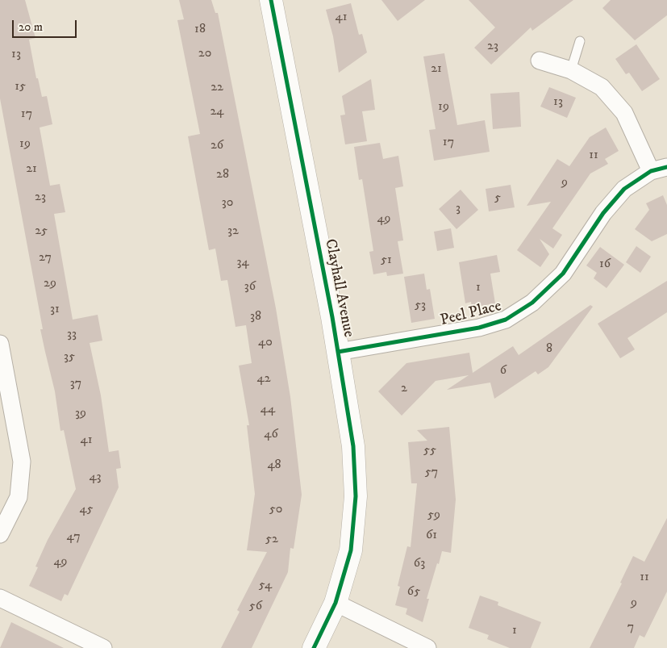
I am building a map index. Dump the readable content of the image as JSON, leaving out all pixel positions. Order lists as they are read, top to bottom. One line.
{"streets":{"street":["Clayhall Avenue","Peel Place"]},"crossings":[["Clayhall Avenue","Peel Place"]],"house_numbers":["41","18","23","20","13","21","15","22","13","19","24","17","17","19","26","11","21","28","9","23","5","30","3","49","25","32","27","51","34","16","29","36","1","53","31","38","33","40","8","35","6","42","37","2","44","39","46","41","55","48","57","43","45","50","59","61","47","52","49","63","11","54","65","9","56","7","1"],"scale_bar":"20 m"}
